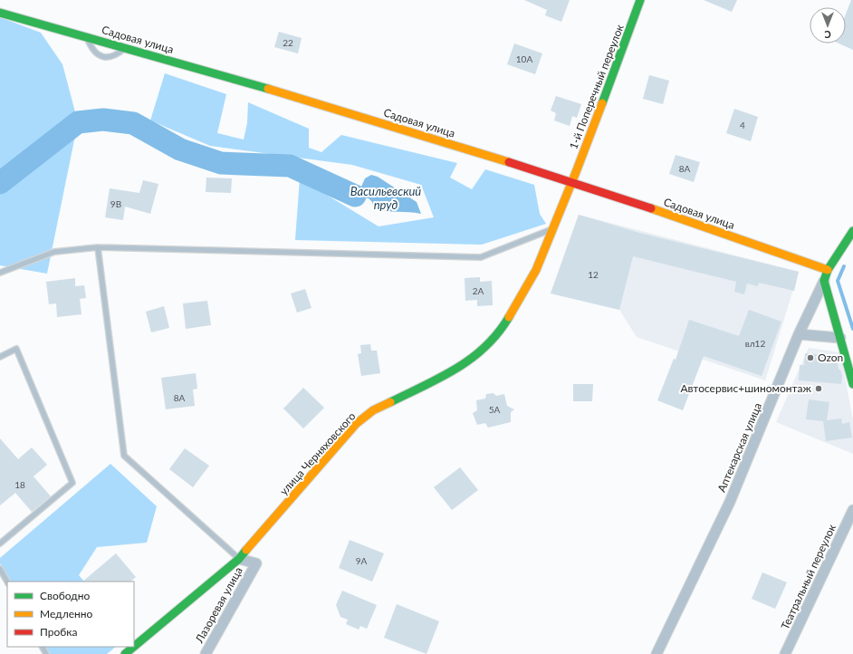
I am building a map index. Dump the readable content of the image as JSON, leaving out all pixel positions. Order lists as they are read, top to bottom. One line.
{"streets":{"street":["Садовая улица","1-й Поперечный переулок","Аптекарская улица","улица Черняховского","Театральный переулок","Лазоревая улица"]},"crossings":[["Садовая улица","1-й Поперечный переулок"],["Садовая улица","Аптекарская улица"],["Садовая улица","улица Черняховского"],["1-й Поперечный переулок","улица Черняховского"],["улица Черняховского","Лазоревая улица"]],"water":["Васильевский пруд"],"places":["Ozon","Автосервис+шиномонтаж"],"house_numbers":["22","10А","4","8А","9В","12","2А","вл12","8А","5А","18","9А"],"legend":["Свободно","Медленно","Пробка"],"north":"bottom"}
